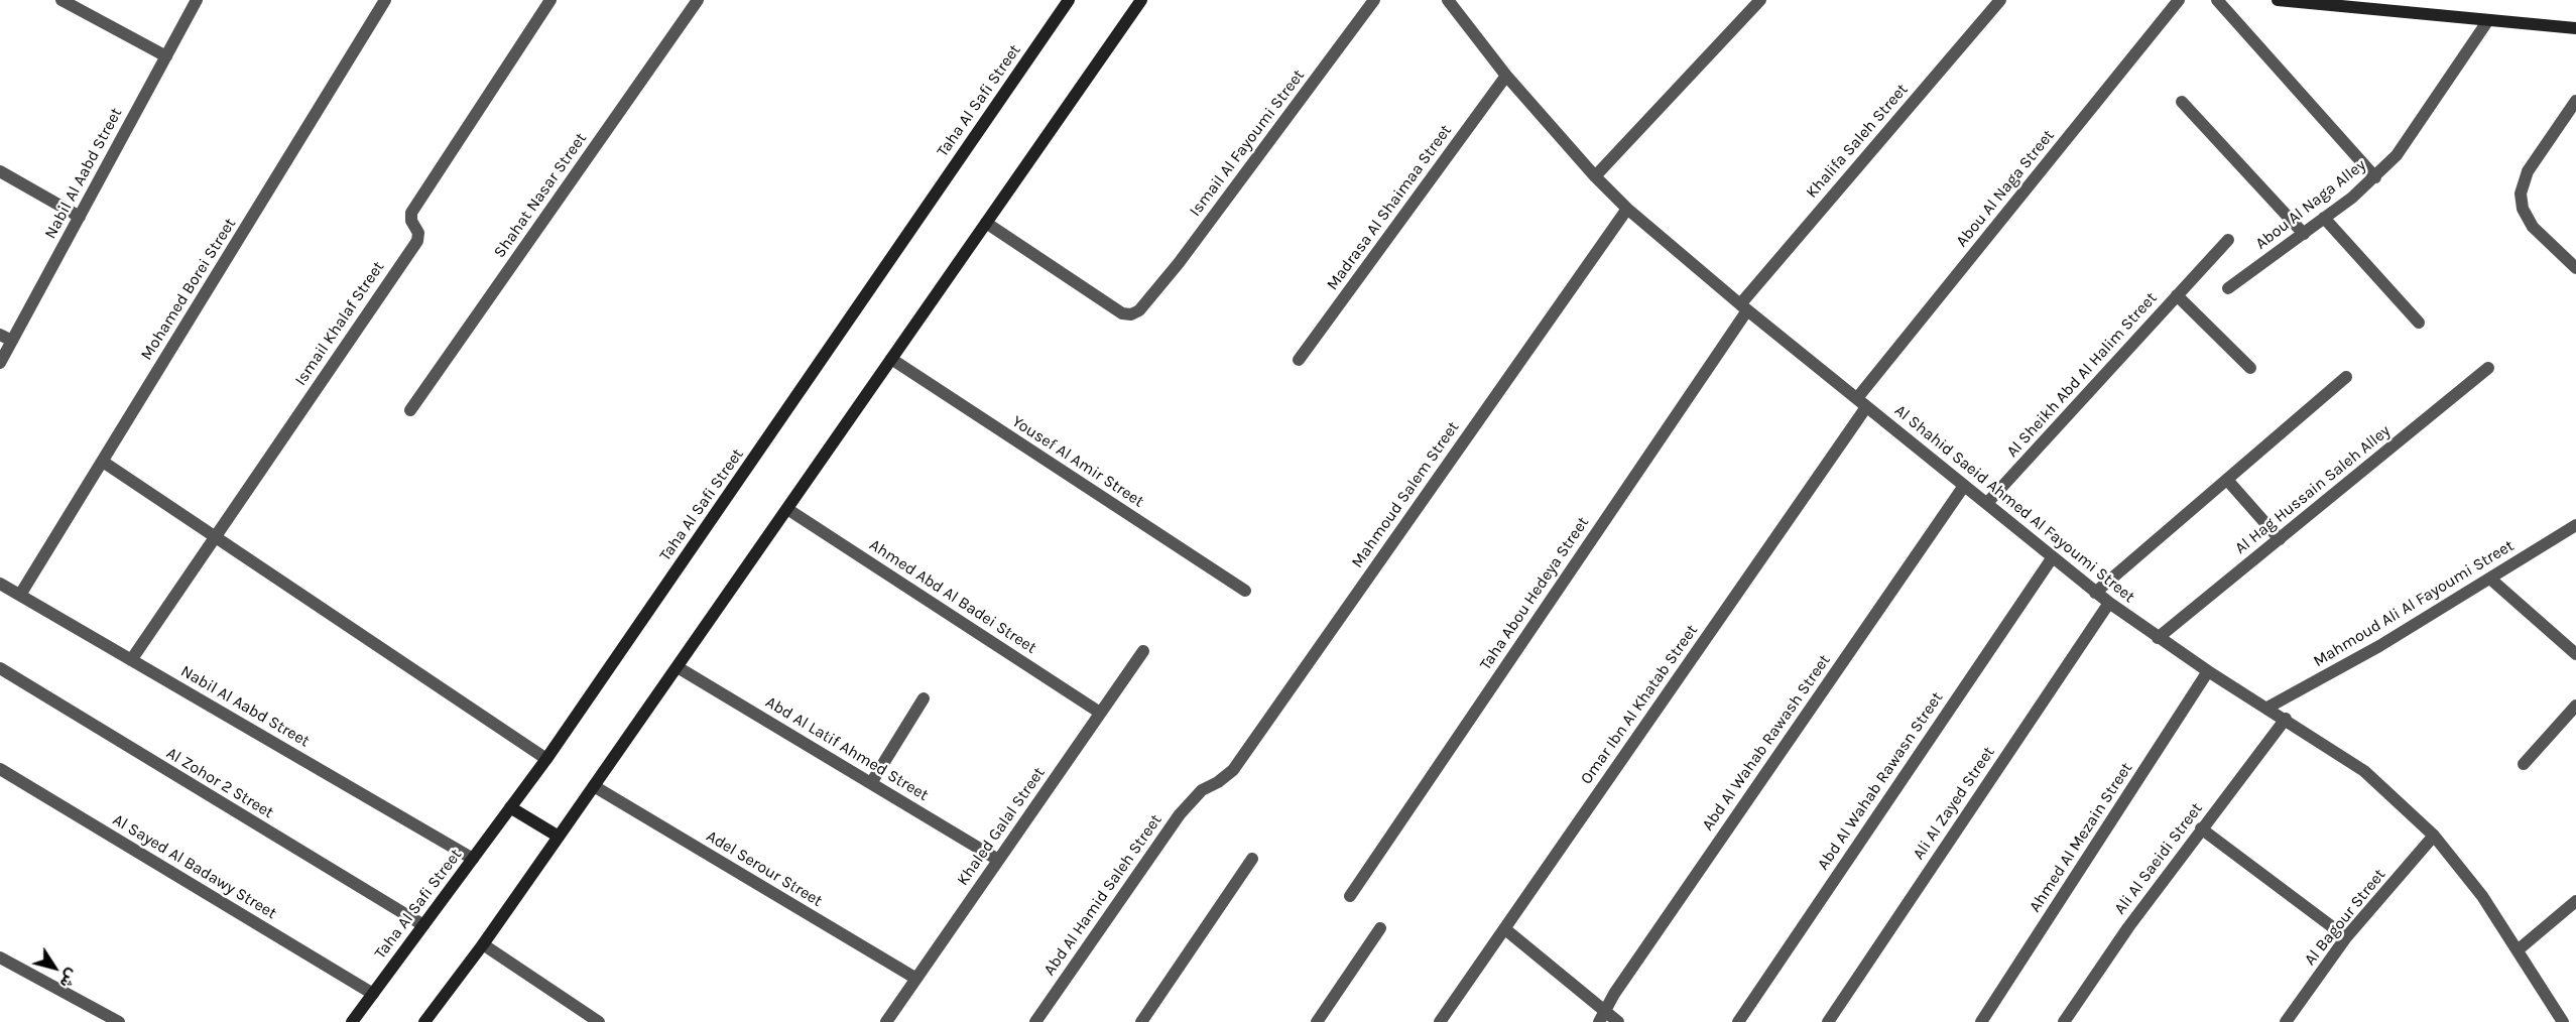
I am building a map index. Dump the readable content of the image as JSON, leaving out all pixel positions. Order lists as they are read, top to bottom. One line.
{"streets":{"street":["Taha Al Safi Street","Khalifa Saleh Street","Ismail Al Fayoumi Street","Nabil Al Aabd Street","Abou Al Naga Street","Shahat Nasar Street","Abou Al Naga Alley","Madrasa Al Shaimaa Street","Mohamed Borei Street","Ismail Khalaf Street","Al Sheikh Abd Al Halim Street","Yousef Al Amir Street","Al Hag Hussain Saleh Alley","Mahmoud Salem Street","Al Shahid Saeid Ahmed Al Fayoumi Street","Taha Abou Hedeya Street","Ahmed Abd Al Badei Street","Mahmoud Ali Al Fayoumi Street","Omar Ibn Al Khatab Street","Abd Al Wahab Rawash Street","Abd Al Latif Ahmed Street","Abd Al Wahab Rawasn Street","Al Zohor 2 Street","Ali Al Zayed Street","Khaled Galal Street","Ahmed Al Mezain Street","Ali Al Saeidi Street","Al Sayed Al Badawy Street","Adel Serour Street","Abd Al Hamid Saleh Street","Al Bagour Street"]},"crossings":[["Taha Al Safi Street","Nabil Al Aabd Street"],["Taha Al Safi Street","Al Zohor 2 Street"],["Taha Al Safi Street","Al Sayed Al Badawy Street"],["Khalifa Saleh Street","Al Shahid Saeid Ahmed Al Fayoumi Street"],["Khalifa Saleh Street","Taha Abou Hedeya Street"],["Nabil Al Aabd Street","Mohamed Borei Street"],["Nabil Al Aabd Street","Ismail Khalaf Street"],["Abou Al Naga Street","Al Shahid Saeid Ahmed Al Fayoumi Street"],["Abou Al Naga Street","Omar Ibn Al Khatab Street"],["Madrasa Al Shaimaa Street","Al Shahid Saeid Ahmed Al Fayoumi Street"],["Al Sheikh Abd Al Halim Street","Al Shahid Saeid Ahmed Al Fayoumi Street"],["Al Hag Hussain Saleh Alley","Al Shahid Saeid Ahmed Al Fayoumi Street"],["Mahmoud Salem Street","Al Shahid Saeid Ahmed Al Fayoumi Street"],["Mahmoud Salem Street","Abd Al Hamid Saleh Street"],["Al Shahid Saeid Ahmed Al Fayoumi Street","Taha Abou Hedeya Street"],["Al Shahid Saeid Ahmed Al Fayoumi Street","Mahmoud Ali Al Fayoumi Street"],["Al Shahid Saeid Ahmed Al Fayoumi Street","Omar Ibn Al Khatab Street"],["Al Shahid Saeid Ahmed Al Fayoumi Street","Abd Al Wahab Rawash Street"],["Al Shahid Saeid Ahmed Al Fayoumi Street","Abd Al Wahab Rawasn Street"],["Al Shahid Saeid Ahmed Al Fayoumi Street","Ali Al Zayed Street"],["Al Shahid Saeid Ahmed Al Fayoumi Street","Ahmed Al Mezain Street"],["Al Shahid Saeid Ahmed Al Fayoumi Street","Ali Al Saeidi Street"],["Al Shahid Saeid Ahmed Al Fayoumi Street","Al Bagour Street"],["Ahmed Abd Al Badei Street","Khaled Galal Street"],["Abd Al Latif Ahmed Street","Khaled Galal Street"],["Khaled Galal Street","Adel Serour Street"]],"north":"bottom right"}
